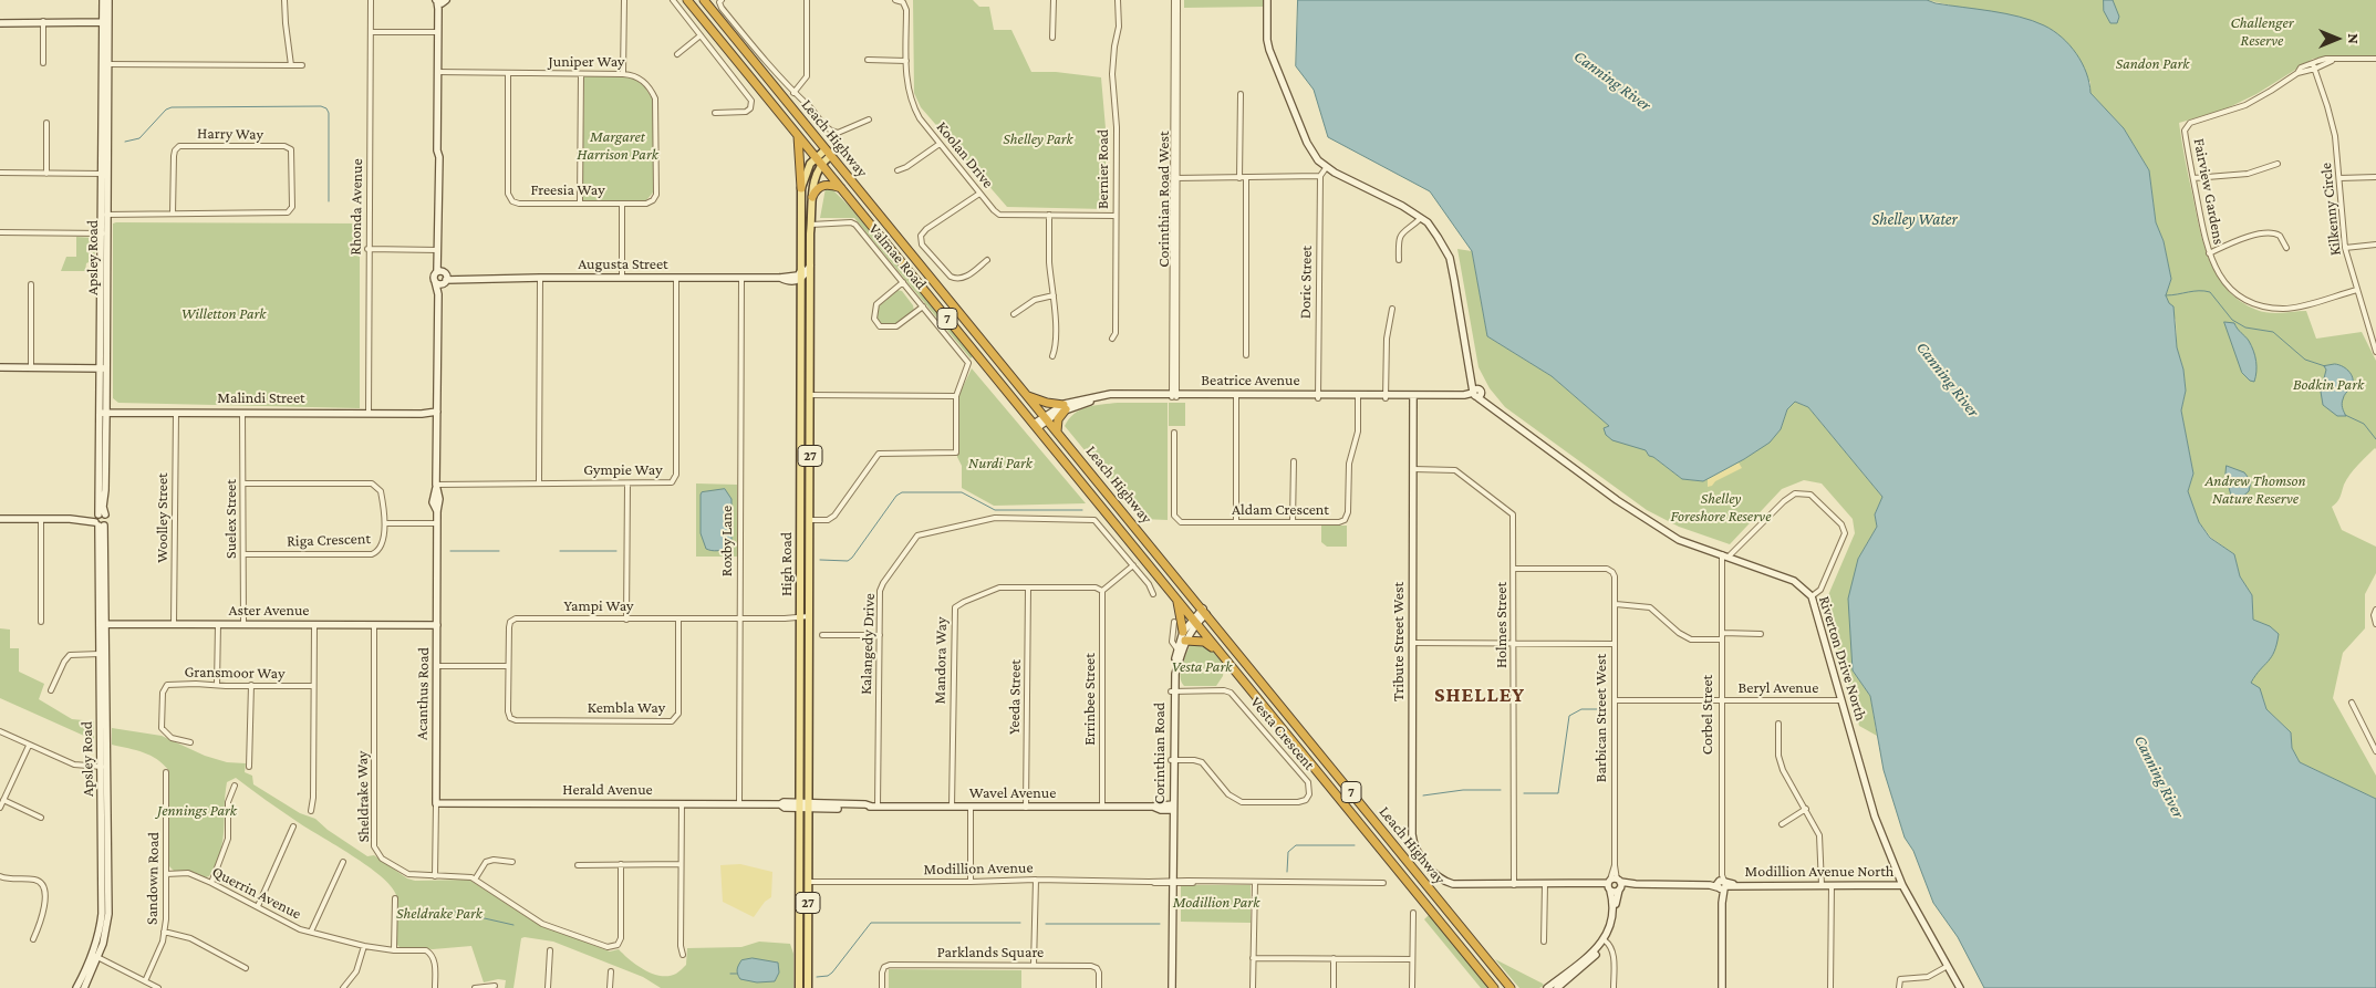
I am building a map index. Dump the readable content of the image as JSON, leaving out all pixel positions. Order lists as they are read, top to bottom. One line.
{"streets":{"highway":["Leach Highway","7","27"],"main road":["High Road"],"street":["Juniper Way","Harry Way","Koolan Drive","Bernier Road","Freesia Way","Fairview Gardens","Corinthian Road West","Rhonda Avenue","Kilkenny Circle","Valmae Road","Apsley Road","Augusta Street","Doric Street","Beatrice Avenue","Malindi Street","Gympie Way","Aldam Crescent","Woolley Street","Suelex Street","Riga Crescent","Roxby Lane","Yampi Way","Aster Avenue","Holmes Street","Tribute Street West","Kalangedy Drive","Riverton Drive North","Mandora Way","Gransmoor Way","Beryl Avenue","Acanthus Road","Yeeda Street","Errinbee Street","Kembla Way","Corbel Street","Barbican Street West","Vesta Crescent","Corinthian Road","Herald Avenue","Wavel Avenue","Sheldrake Way","Modillion Avenue","Modillion Avenue North","Sandown Road","Querrin Avenue","Parklands Square"]},"crossings":[["Juniper Way","Freesia Way"],["Juniper Way","Acanthus Road"],["Leach Highway","Beatrice Avenue"],["Leach Highway","27"],["Leach Highway","High Road"],["Leach Highway","Corinthian Road"],["Koolan Drive","Bernier Road"],["Fairview Gardens","Kilkenny Circle"],["Corinthian Road West","Beatrice Avenue"],["Rhonda Avenue","Malindi Street"],["Valmae Road","High Road"],["Apsley Road","Malindi Street"],["Apsley Road","Aster Avenue"],["Augusta Street","Gympie Way"],["Augusta Street","Roxby Lane"],["Augusta Street","High Road"],["Augusta Street","Acanthus Road"],["Doric Street","Beatrice Avenue"],["Beatrice Avenue","Aldam Crescent"],["Beatrice Avenue","Tribute Street West"],["Beatrice Avenue","Riverton Drive North"],["Malindi Street","Woolley Street"],["Malindi Street","Suelex Street"],["Malindi Street","Acanthus Road"],["27","High Road"],["Gympie Way","Acanthus Road"],["Woolley Street","Aster Avenue"],["Suelex Street","Riga Crescent"],["Suelex Street","Aster Avenue"],["Roxby Lane","Yampi Way"],["Roxby Lane","Herald Avenue"],["High Road","Yampi Way"],["High Road","Herald Avenue"],["High Road","Wavel Avenue"],["High Road","Modillion Avenue"],["Yampi Way","Kembla Way"],["Aster Avenue","Acanthus Road"],["Aster Avenue","Sheldrake Way"],["Holmes Street","Tribute Street West"],["Holmes Street","Barbican Street West"],["Holmes Street","Modillion Avenue North"],["Tribute Street West","Modillion Avenue North"],["Kalangedy Drive","Wavel Avenue"],["Riverton Drive North","Beryl Avenue"],["Riverton Drive North","Corbel Street"],["Riverton Drive North","Modillion Avenue North"],["Mandora Way","Yeeda Street"],["Mandora Way","Errinbee Street"],["Mandora Way","Wavel Avenue"],["Beryl Avenue","Corbel Street"],["Beryl Avenue","Barbican Street West"],["Acanthus Road","Herald Avenue"],["Acanthus Road","Sheldrake Way"],["Yeeda Street","Wavel Avenue"],["Errinbee Street","Wavel Avenue"],["Corbel Street","Modillion Avenue North"],["Barbican Street West","Modillion Avenue North"],["Vesta Crescent","Corinthian Road"],["Corinthian Road","Wavel Avenue"],["Corinthian Road","Modillion Avenue"],["Herald Avenue","Wavel Avenue"],["Sandown Road","Querrin Avenue"]],"districts":["SHELLEY"],"water":["Canning River","Shelley Water"],"parks":["Challenger Reserve","Sandon Park","Margaret Harrison Park","Shelley Park","Willetton Park","Bodkin Park","Nurdi Park","Andrew Thomson Nature Reserve","Shelley Foreshore Reserve","Vesta Park","Jennings Park","Modillion Park","Sheldrake Park"],"north":"right"}
